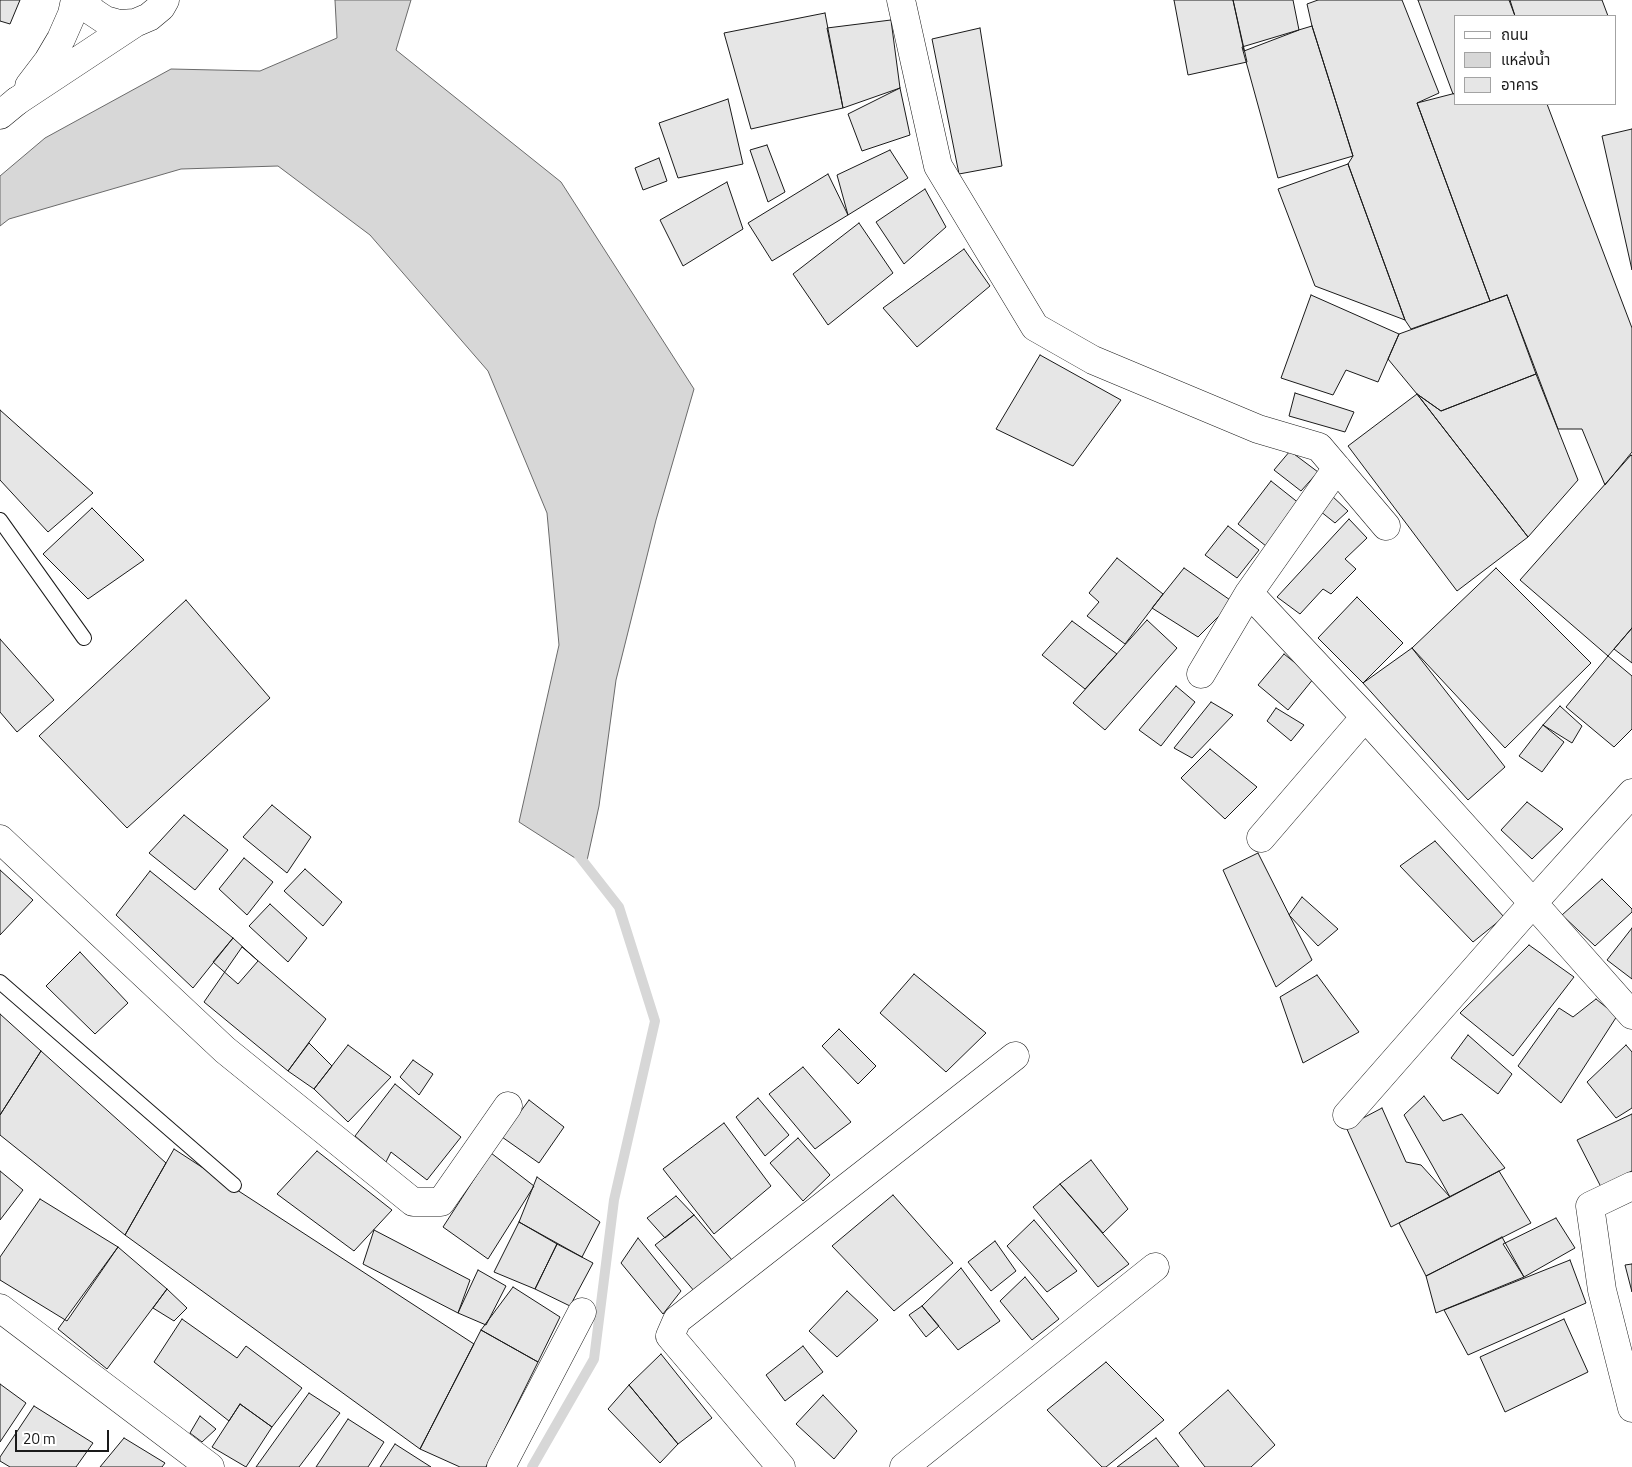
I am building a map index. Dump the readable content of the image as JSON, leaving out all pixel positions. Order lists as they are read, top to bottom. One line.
{"legend":["ถนน","แหล่งน้ำ","อาคาร"],"scale_bar":"20 m"}
